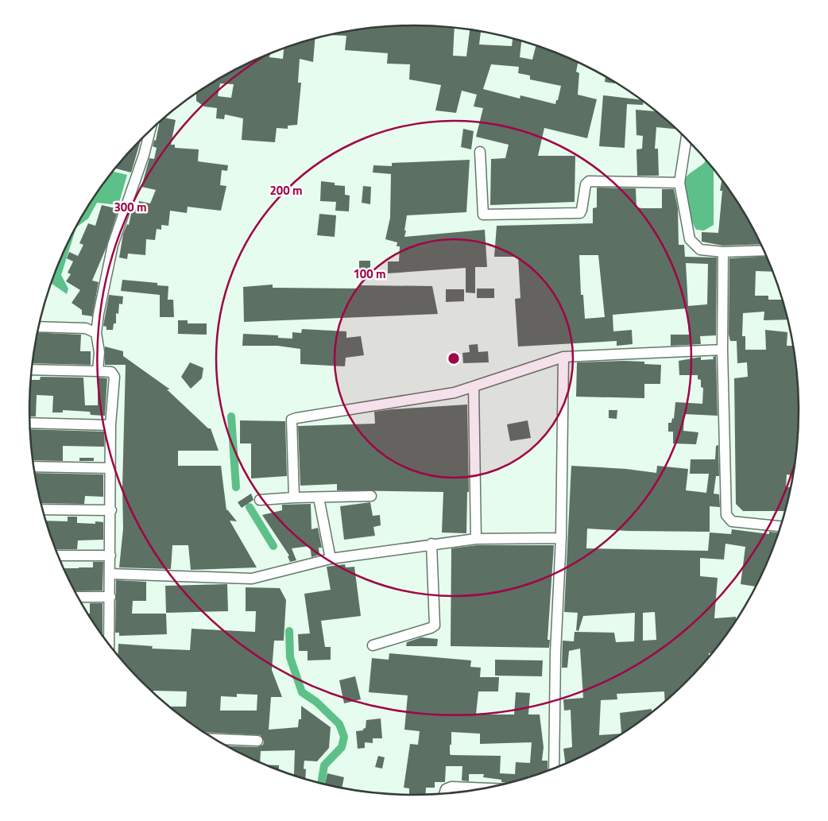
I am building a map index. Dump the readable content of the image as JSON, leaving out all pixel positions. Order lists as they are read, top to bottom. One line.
{"rings":["200 m","300 m","100 m"]}
